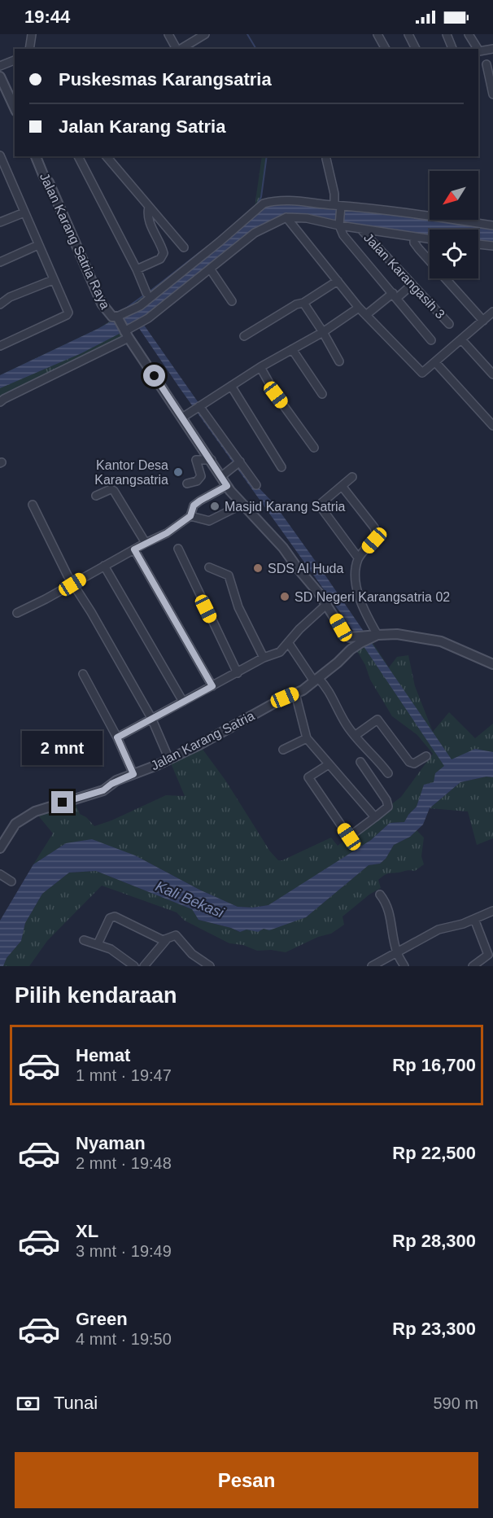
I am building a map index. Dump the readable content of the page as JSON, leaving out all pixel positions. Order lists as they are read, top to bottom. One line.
{"streets":{"street":["Jalan Karang Satria Raya","Jalan Karangasih 3","Jalan Karang Satria"]},"water":["Kali Bekasi"],"places":["Kantor Desa Karangsatria","Masjid Karang Satria","SDS Al Huda","SD Negeri Karangsatria 02"],"north":"bottom left","page":{"status":"19:44","banner":["Puskesmas Karangsatria","Jalan Karang Satria"],"bubble":"2 mnt","heading":"Pilih kendaraan","list":[{"name":"Hemat","note":"1 mnt · 19:47","value":"Rp 16,700"},{"name":"Nyaman","note":"2 mnt · 19:48","value":"Rp 22,500"},{"name":"XL","note":"3 mnt · 19:49","value":"Rp 28,300"},{"name":"Green","note":"4 mnt · 19:50","value":"Rp 23,300"}],"pay":["Tunai","590 m"],"buttons":"Pesan"}}
